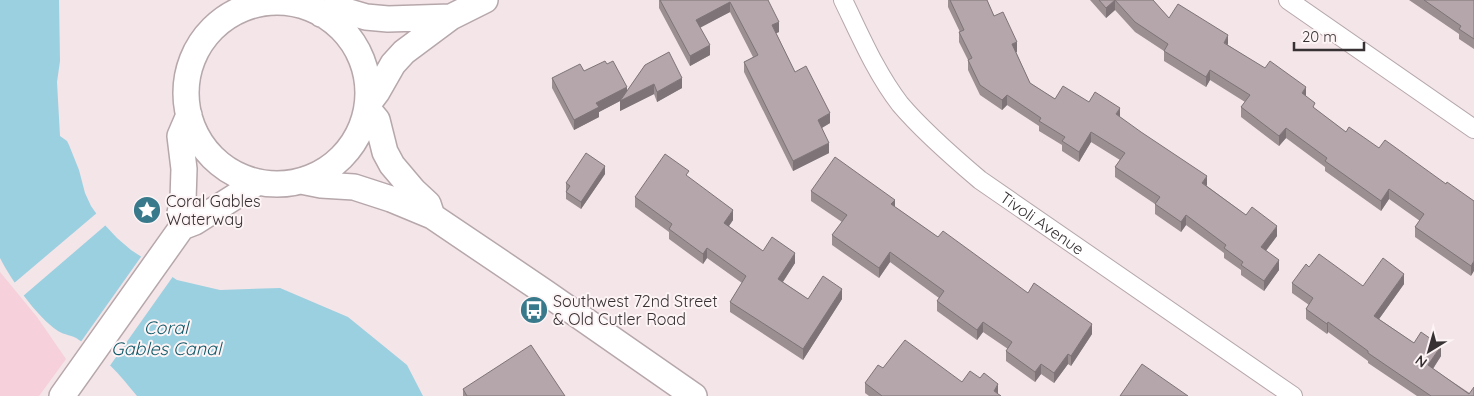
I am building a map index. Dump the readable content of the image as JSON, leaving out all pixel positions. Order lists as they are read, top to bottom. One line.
{"streets":{"street":["Tivoli Avenue"]},"water":["Coral Gables Canal"],"places":{"place":["Coral Gables Waterway"],"bus stop":["Southwest 72nd Street & Old Cutler Road"]},"scale_bar":"20 m","north":"bottom left"}
